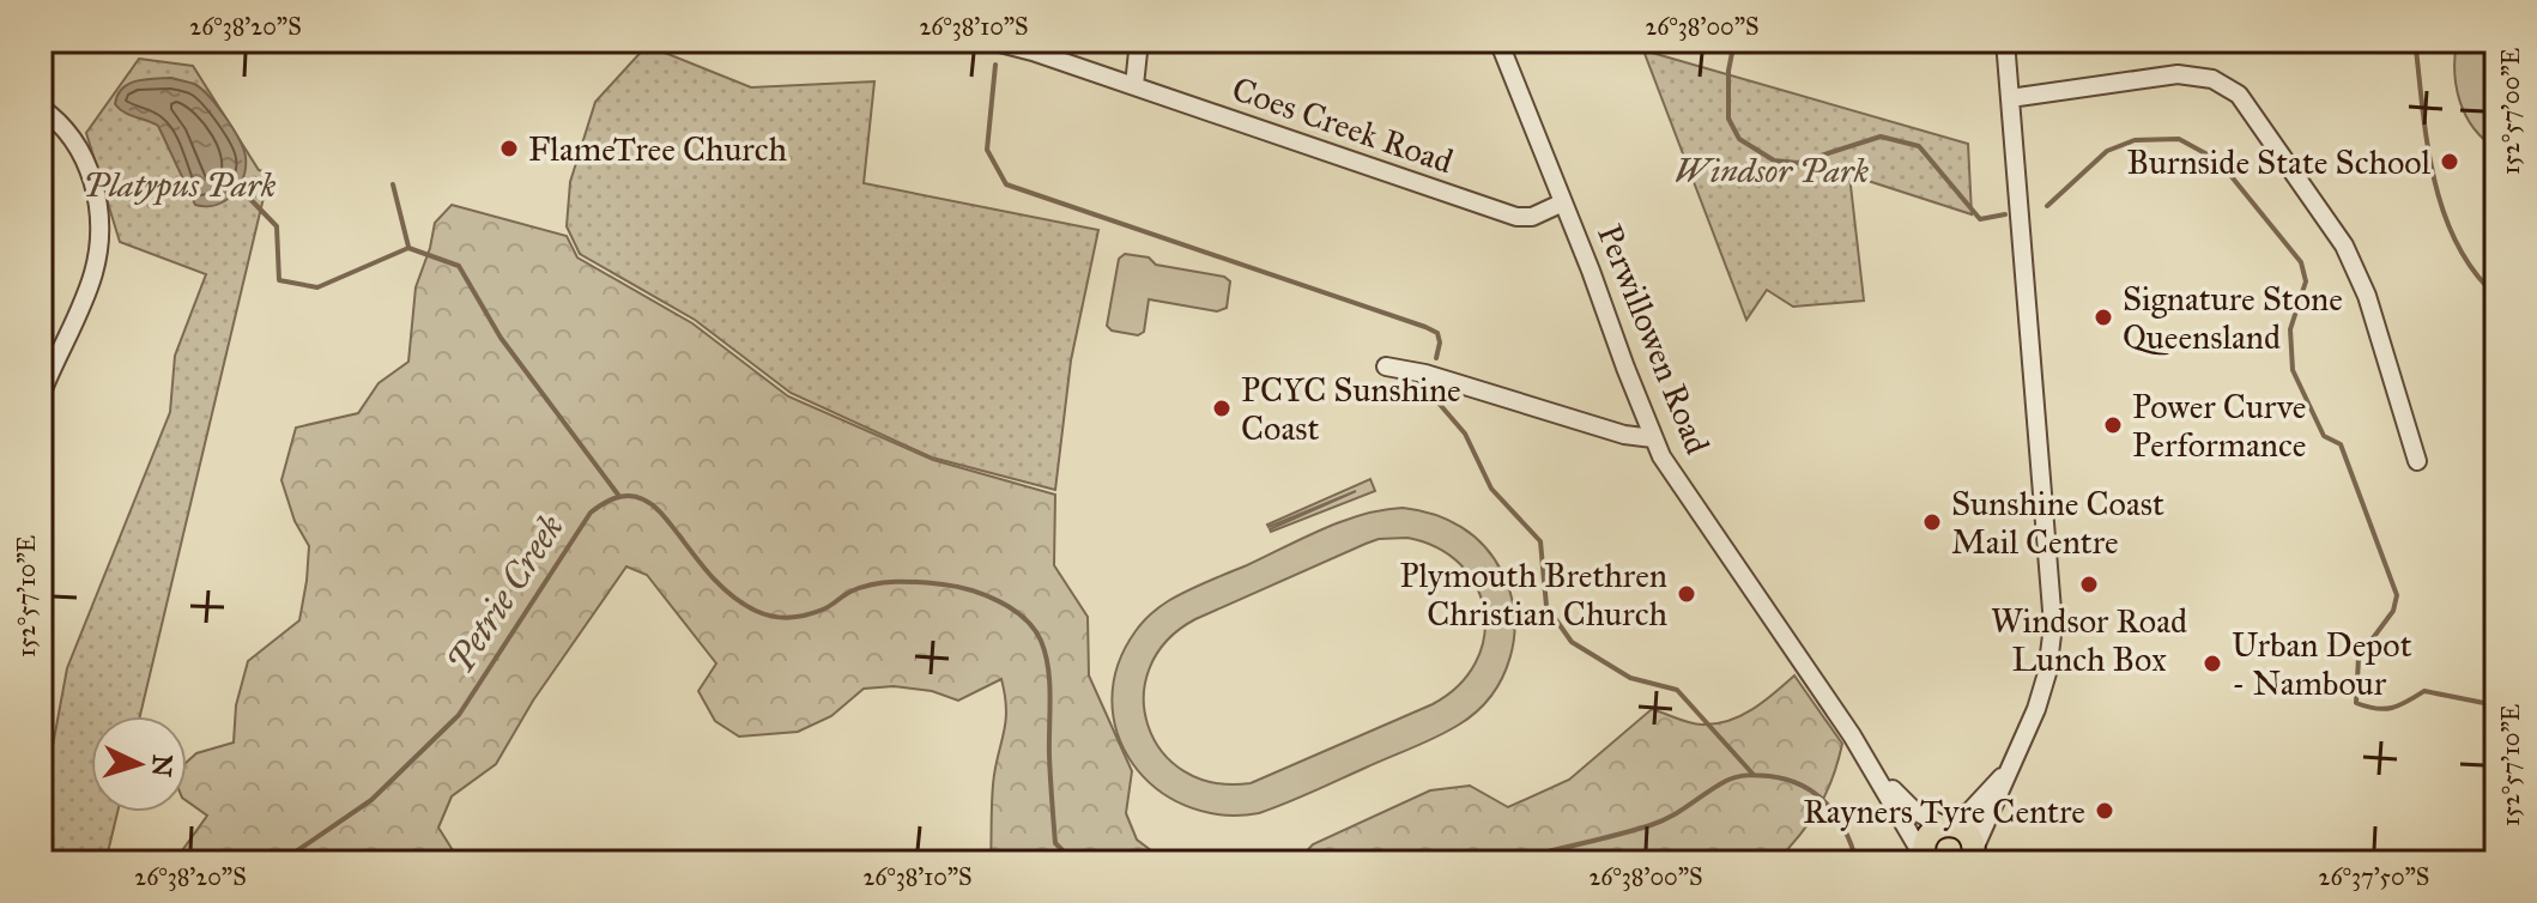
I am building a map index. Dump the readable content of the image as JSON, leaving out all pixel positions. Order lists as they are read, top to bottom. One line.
{"streets":{"street":["Coes Creek Road","Perwillowen Road"]},"crossings":[["Coes Creek Road","Perwillowen Road"]],"water":["Petrie Creek"],"parks":["Windsor Park","Platypus Park"],"places":["FlameTree Church","Burnside State School","Signature Stone Queensland","PCYC Sunshine Coast","Power Curve Performance","Sunshine Coast Mail Centre","Windsor Road Lunch Box","Plymouth Brethren Christian Church","Urban Depot - Nambour","Rayners Tyre Centre"],"north":"right","coordinates":["26°38'20\"S","26°38'10\"S","26°38'00\"S","152°57'00\"E","152°57'10\"E","26°37'50\"S"]}
